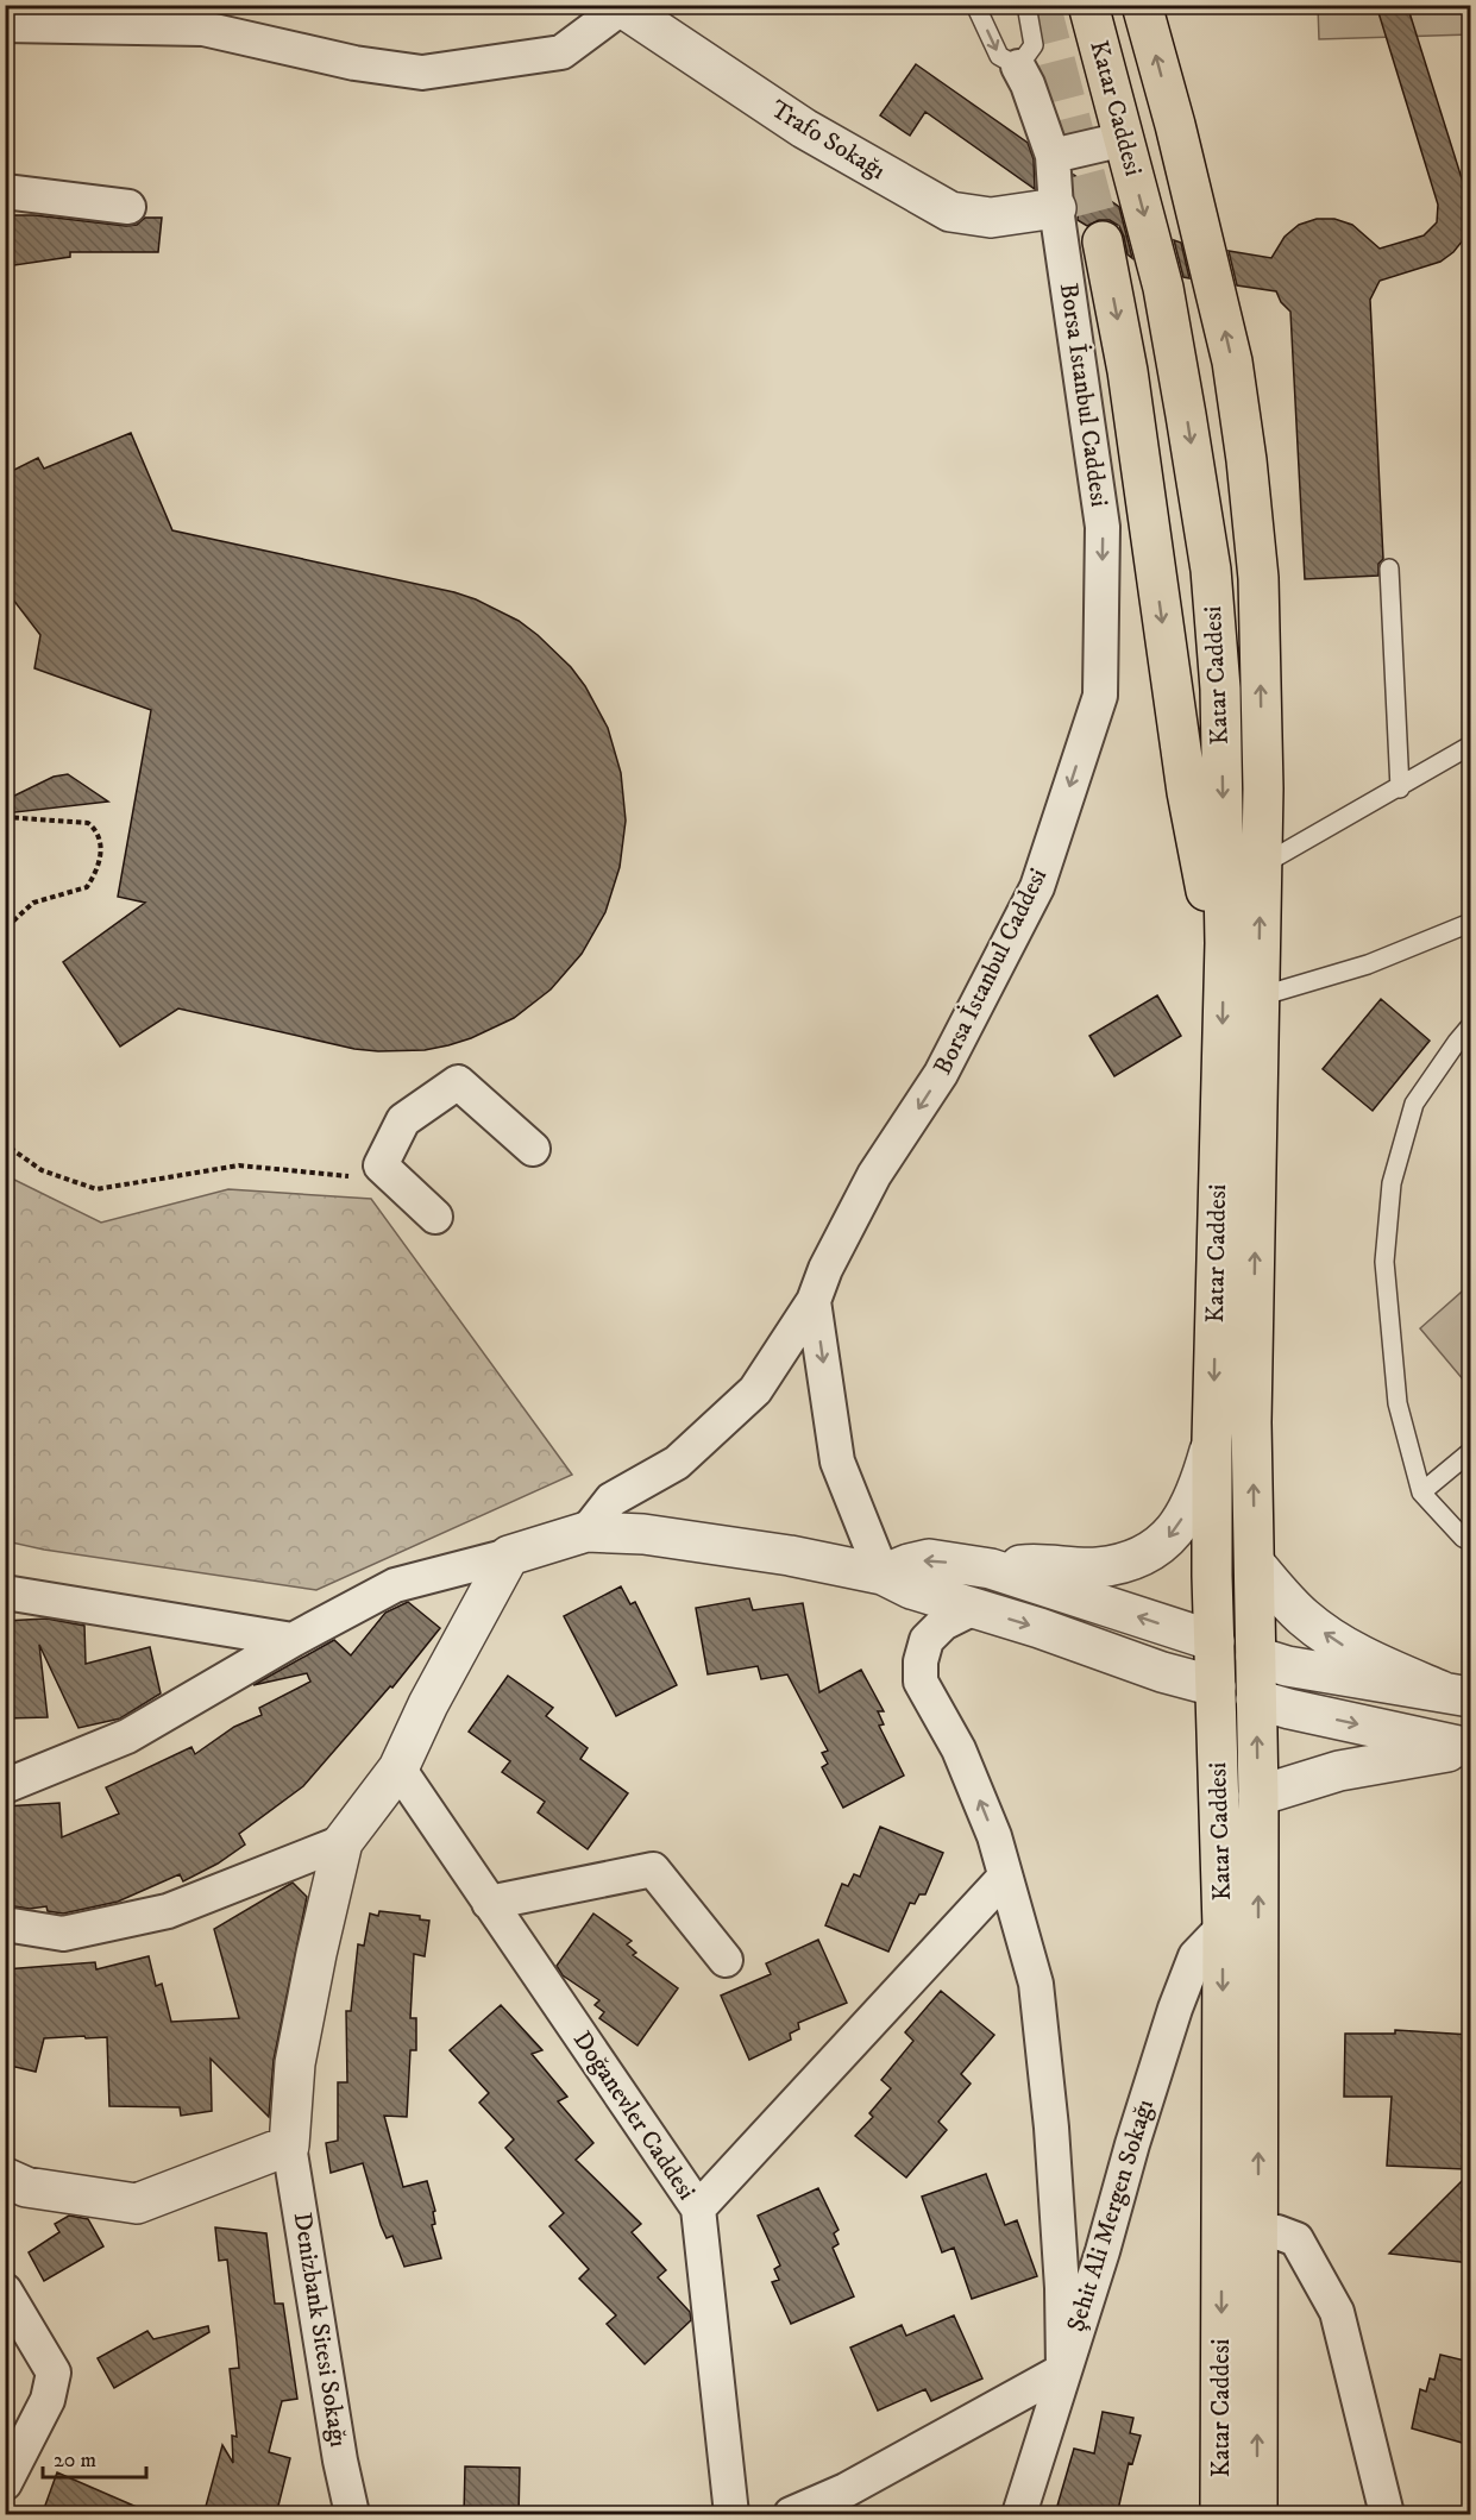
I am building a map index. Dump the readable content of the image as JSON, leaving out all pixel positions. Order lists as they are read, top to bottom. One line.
{"streets":{"main road":["Katar Caddesi"],"street":["Trafo Sokağı","Borsa İstanbul Caddesi","Doğanevler Caddesi","Şehit Ali Mergen Sokağı","Denizbank Sitesi Sokağı"]},"crossings":[["Katar Caddesi","Şehit Ali Mergen Sokağı"],["Trafo Sokağı","Borsa İstanbul Caddesi"]],"one_way":["Borsa İstanbul Caddesi"],"scale_bar":"20 m"}
